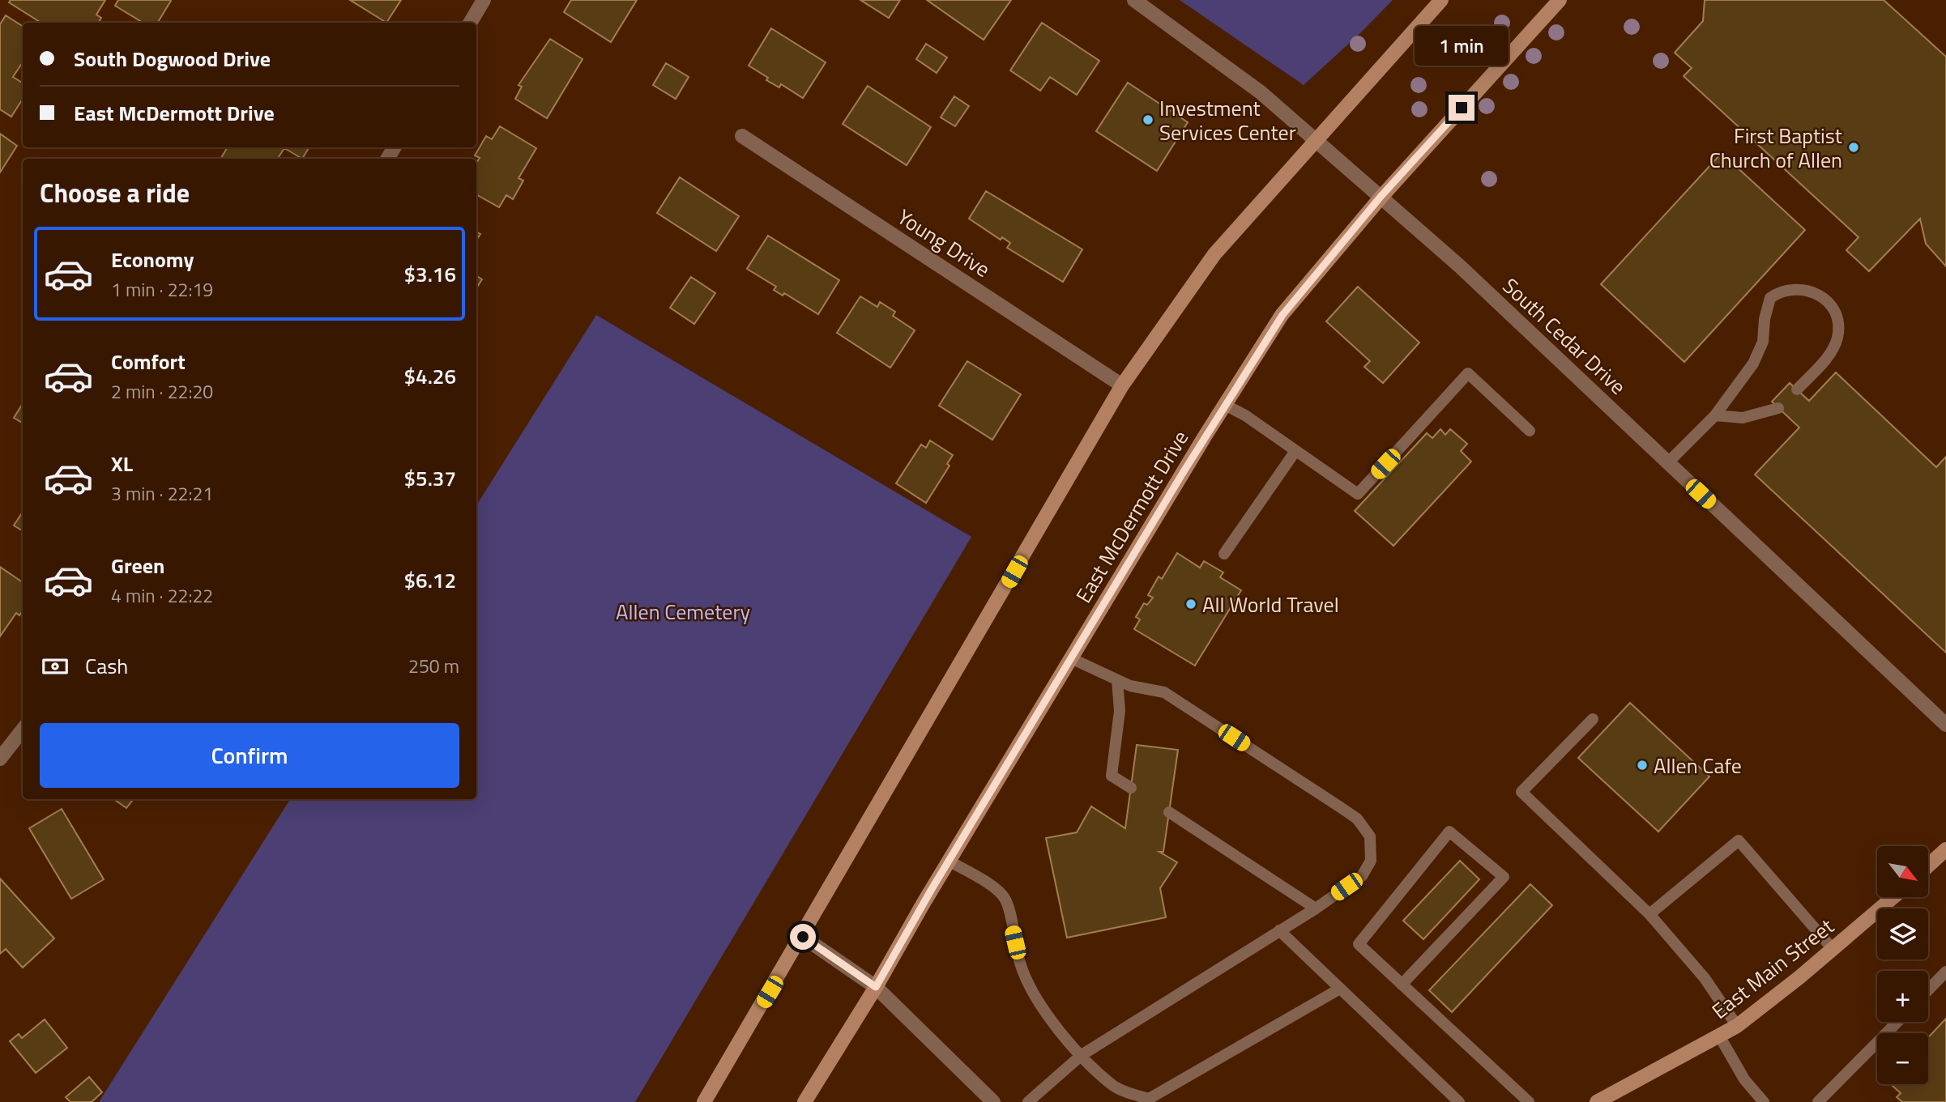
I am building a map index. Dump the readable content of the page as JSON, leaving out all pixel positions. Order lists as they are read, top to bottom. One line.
{"streets":{"main road":["East McDermott Drive","East Main Street"],"street":["Young Drive","South Cedar Drive"]},"crossings":[["South Cedar Drive","East McDermott Drive"]],"parks":["Allen Cemetery"],"places":["Investment Services Center","First Baptist Church of Allen","All World Travel","Allen Cafe"],"north":"bottom right","page":{"banner":["South Dogwood Drive","East McDermott Drive"],"bubble":"1 min","heading":"Choose a ride","list":[{"name":"Economy","note":"1 min · 22:19","value":"$3.16"},{"name":"Comfort","note":"2 min · 22:20","value":"$4.26"},{"name":"XL","note":"3 min · 22:21","value":"$5.37"},{"name":"Green","note":"4 min · 22:22","value":"$6.12"}],"pay":["Cash","250 m"],"buttons":"Confirm","map_buttons":["+","−"]}}
